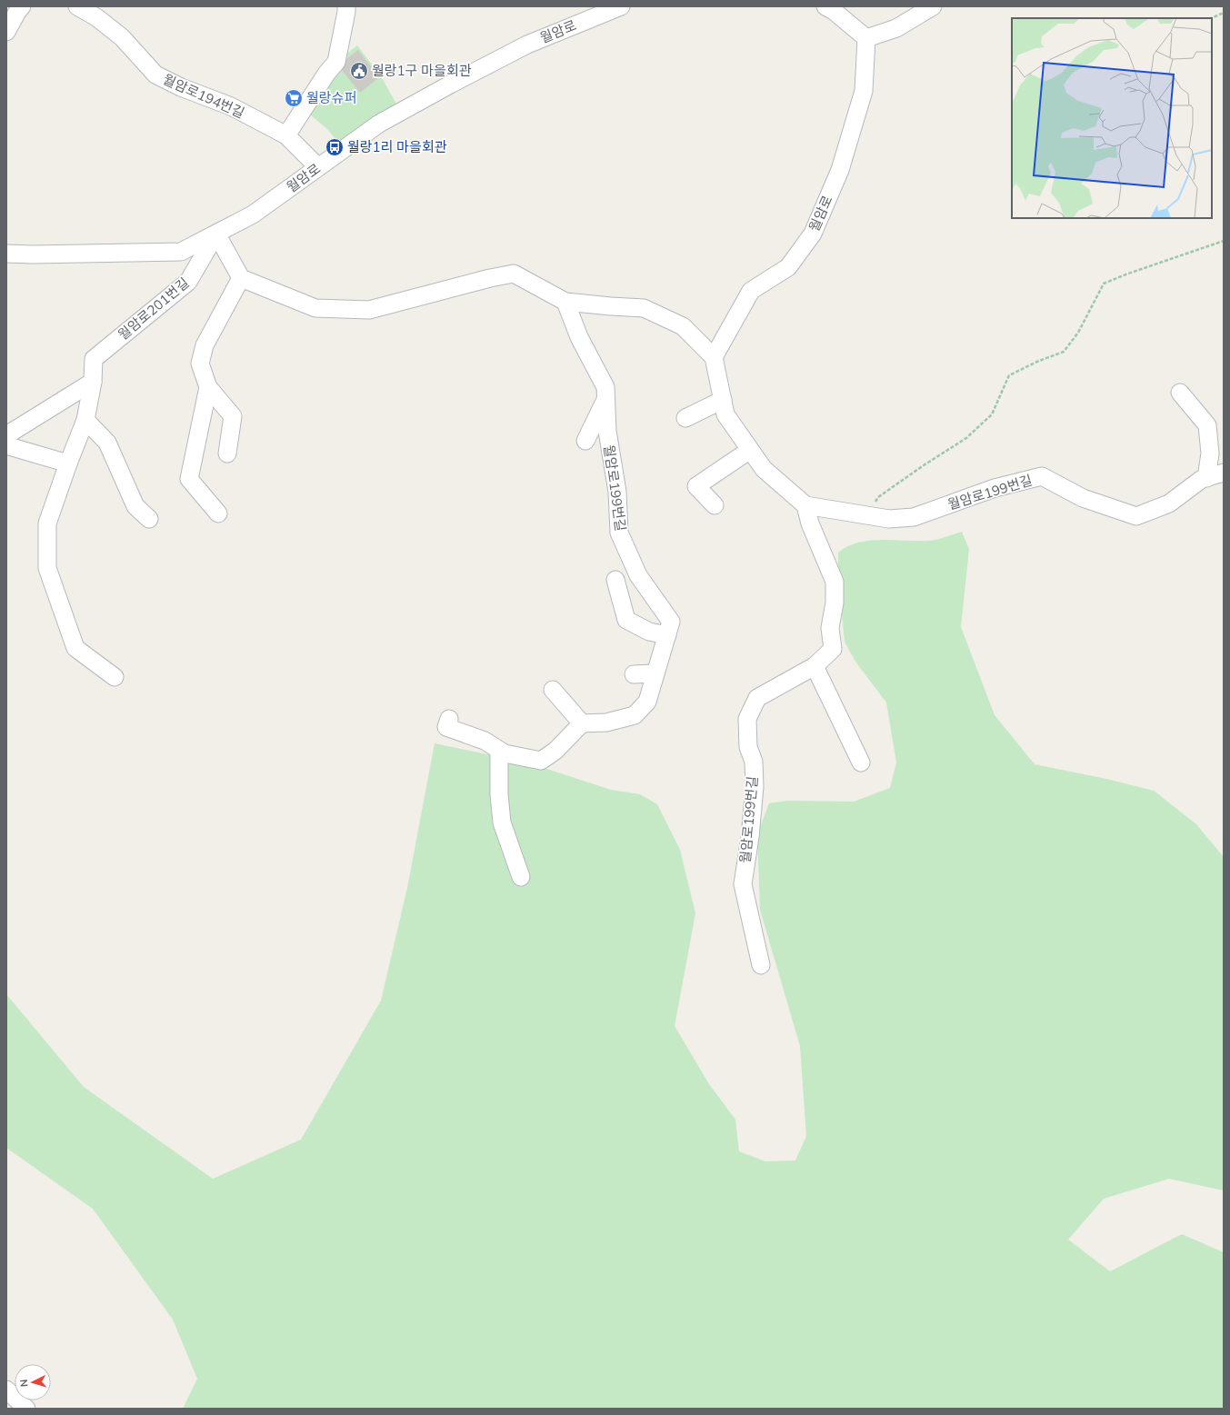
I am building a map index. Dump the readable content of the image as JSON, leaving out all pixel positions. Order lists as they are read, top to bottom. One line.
{"streets":{"street":["월암로","월암로194번길","월암로201번길","월암로199번길"]},"crossings":[["월암로","월암로194번길"],["월암로","월암로201번길"]],"places":{"public building":["월랑1구 마을회관"],"supermarket":["월랑슈퍼"],"bus stop":["월랑1리 마을회관"]},"north":"left"}
